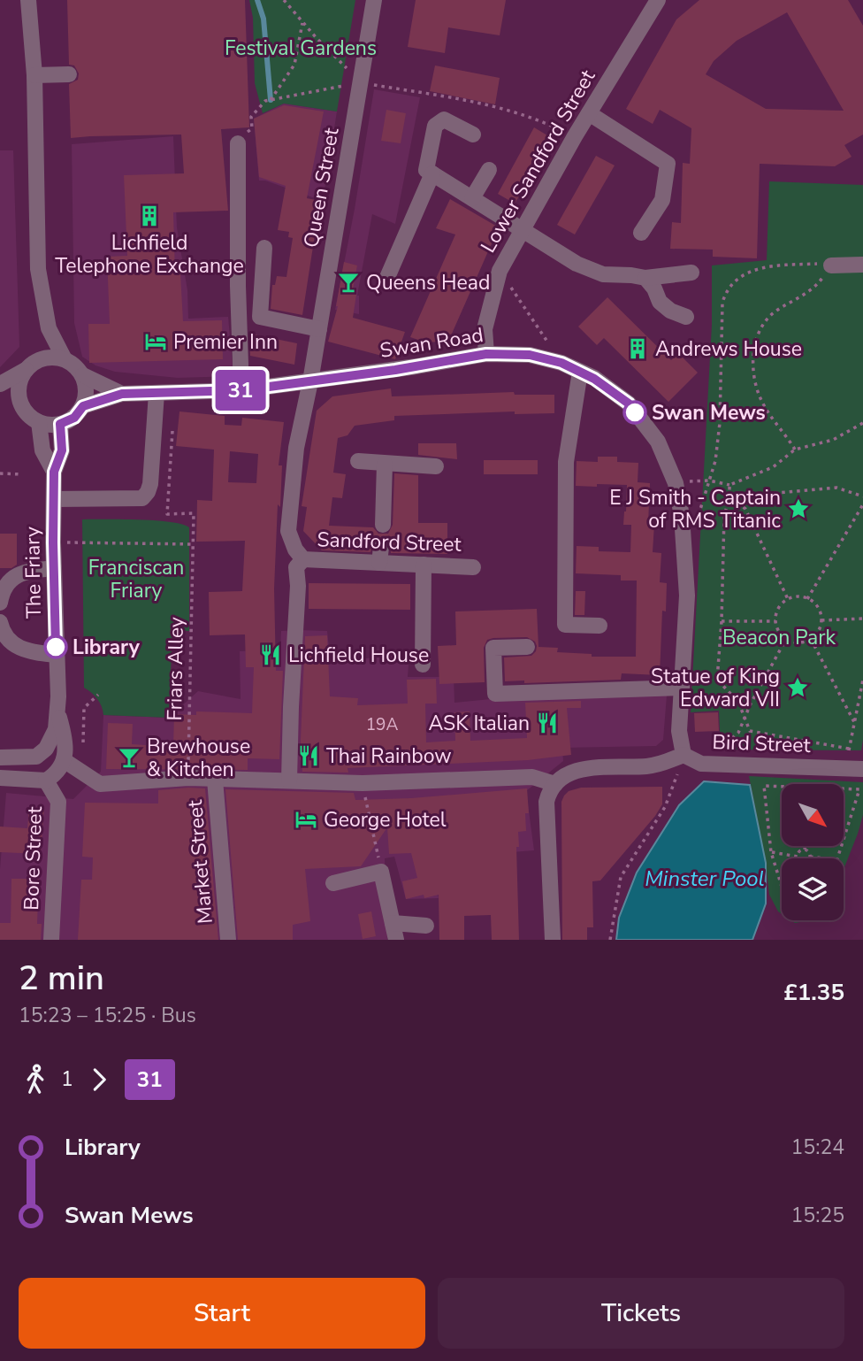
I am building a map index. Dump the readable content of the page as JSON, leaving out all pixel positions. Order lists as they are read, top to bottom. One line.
{"streets":{"street":["Lower Sandford Street","Queen Street","Swan Road","Sandford Street","The Friary","Bird Street","Bore Street","Market Street"],"path":["Friars Alley"]},"crossings":[["Lower Sandford Street","Swan Road"],["Queen Street","Swan Road"],["Queen Street","Sandford Street"],["Swan Road","Sandford Street"],["Swan Road","The Friary"],["Swan Road","Bird Street"]],"water":["Minster Pool"],"parks":["Festival Gardens","Franciscan Friary","Beacon Park"],"places":{"building":["Lichfield Telephone Exchange","Andrews House"],"bar":["Queens Head","Brewhouse & Kitchen"],"hotel":["Premier Inn","George Hotel"],"other":["Swan Mews","Library"],"place":["E J Smith - Captain of RMS Titanic","Statue of King Edward VII"],"restaurant":["Lichfield House","ASK Italian","Thai Rainbow"]},"lines":["bus line 31"],"house_numbers":["19A"],"north":"bottom right","page":{"on_map":"31","heading":["2 min","15:23 – 15:25 · Bus","£1.35"],"legs":["1","31"],"list":[{"name":"Library","value":"15:24"},{"name":"Swan Mews","value":"15:25"}],"buttons":["Start","Tickets"]}}
